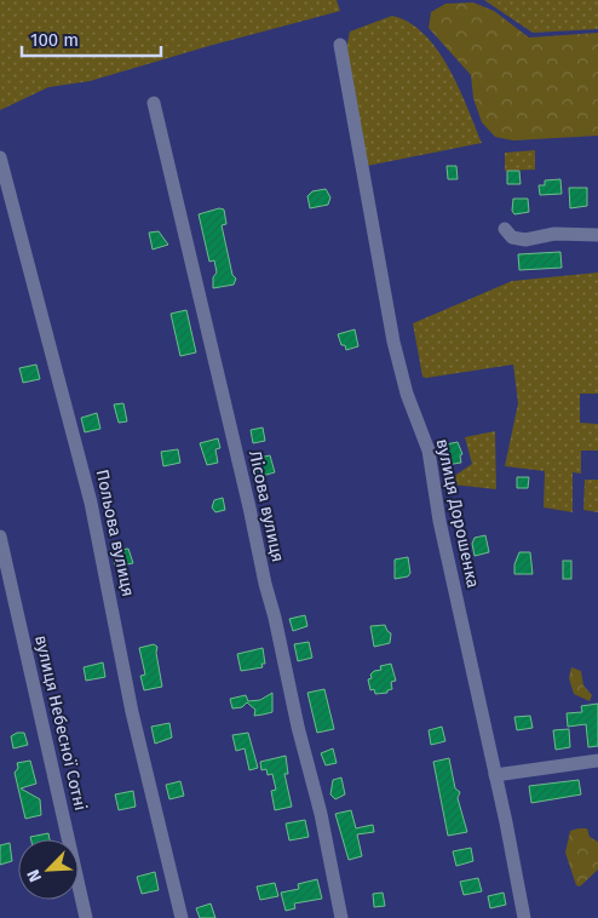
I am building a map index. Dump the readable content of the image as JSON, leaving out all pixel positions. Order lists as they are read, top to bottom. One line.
{"streets":{"street":["Лісова вулиця","вулиця Дорошенка","Польова вулиця","вулиця Небесної Сотні"]},"scale_bar":"100 m","north":"bottom left"}
